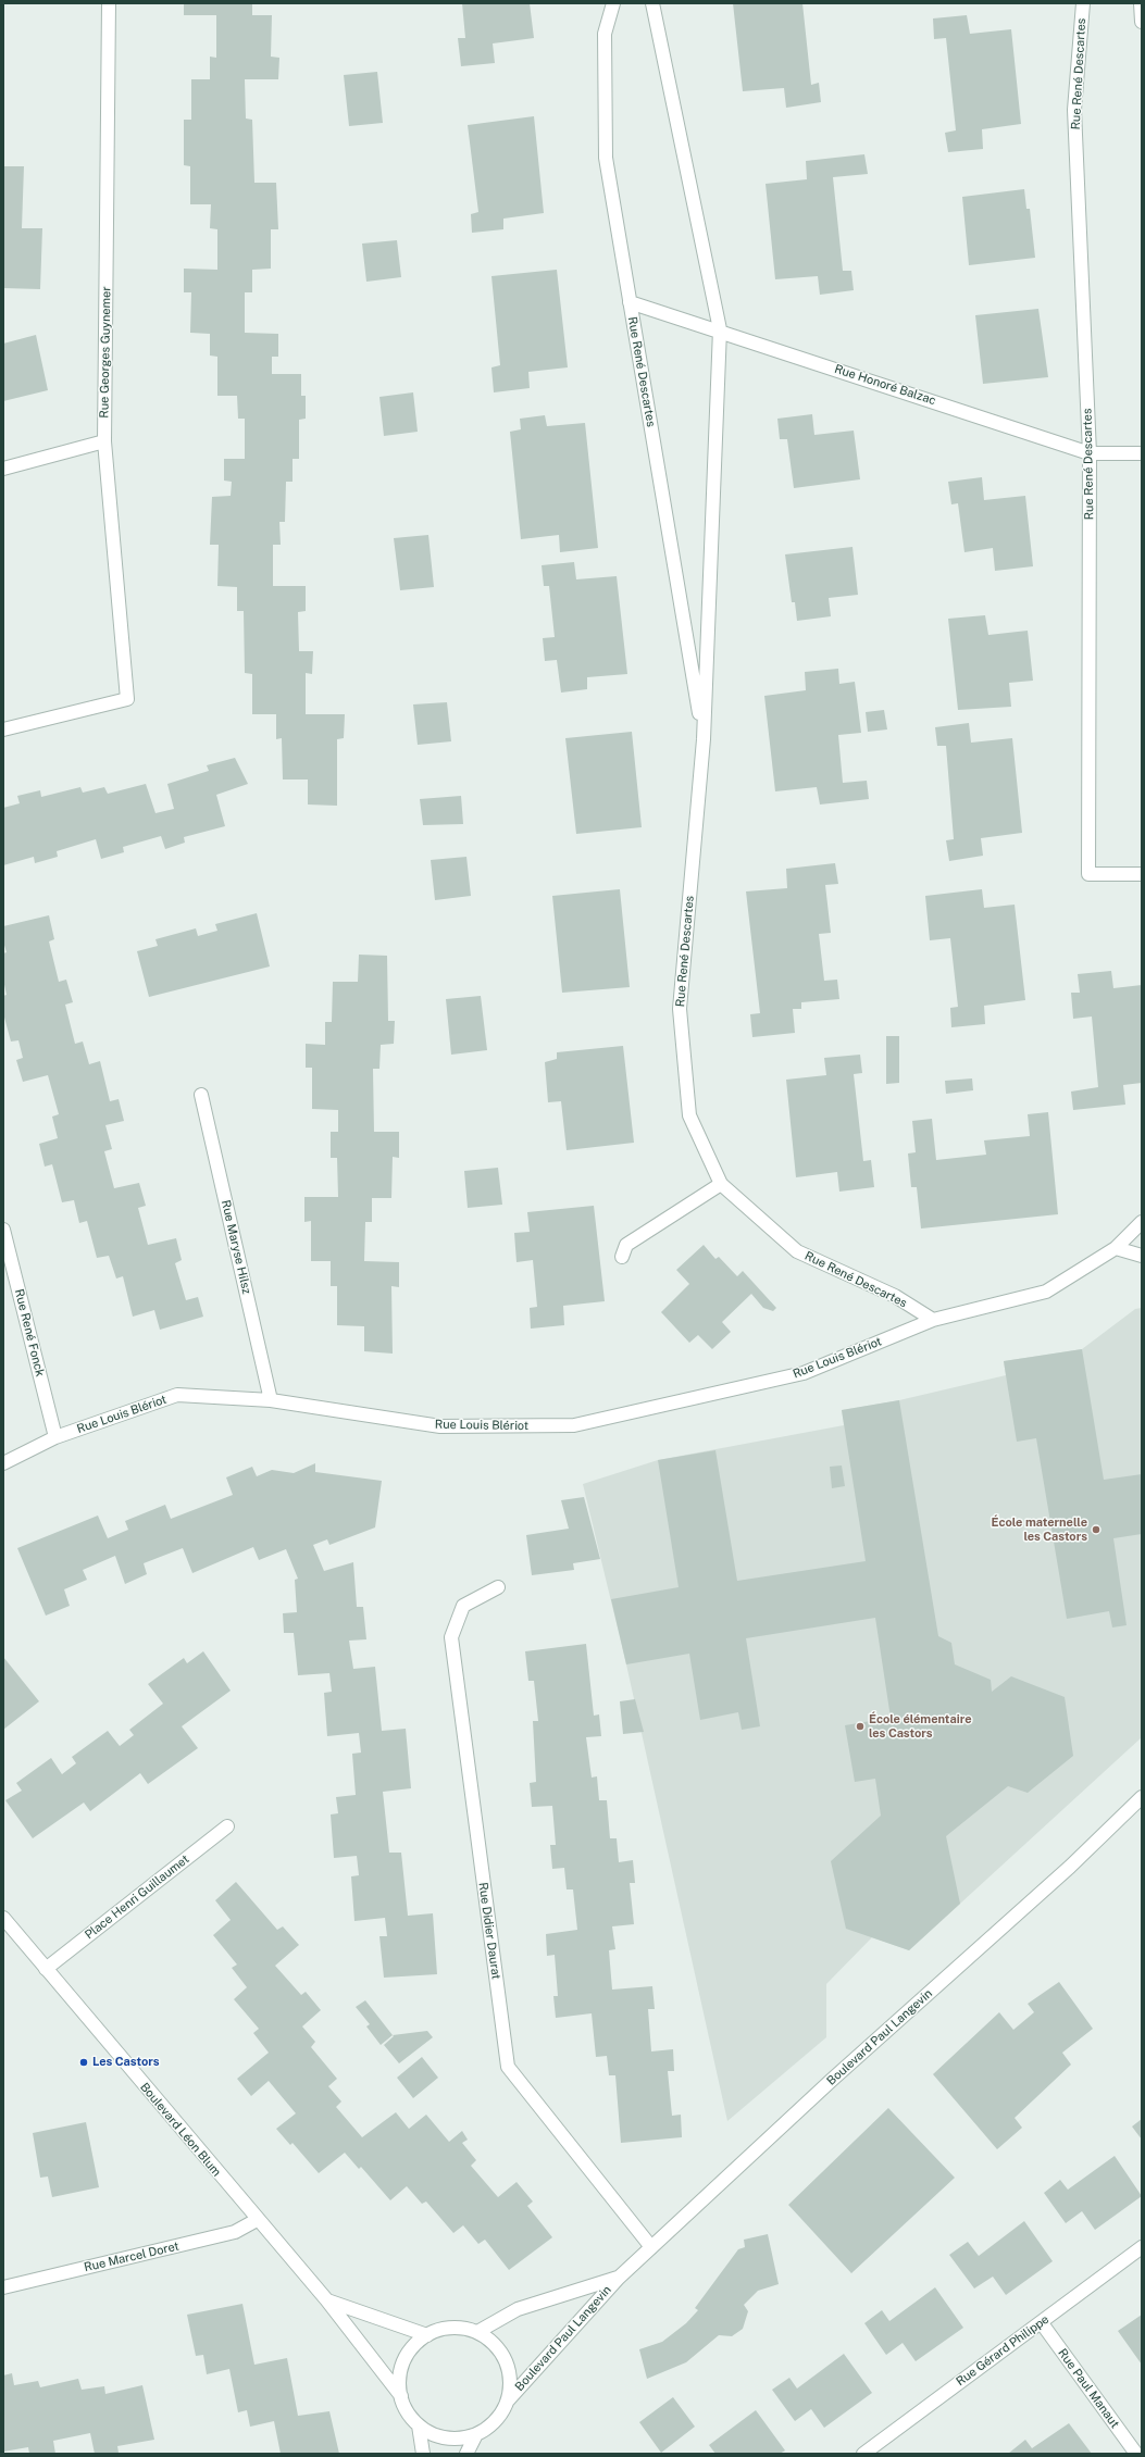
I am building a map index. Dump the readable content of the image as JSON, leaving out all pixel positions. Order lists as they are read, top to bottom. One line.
{"streets":{"street":["Rue René Descartes","Rue Georges Guynemer","Rue Honoré Balzac","Rue Maryse Hilsz","Rue René Fonck","Rue Louis Blériot","Place Henri Guillaumet","Rue Didier Daurat","Boulevard Paul Langevin","Boulevard Léon Blum","Rue Marcel Doret","Rue Gérard Philippe","Rue Paul Manaut"]},"crossings":[["Rue René Descartes","Rue Honoré Balzac"],["Rue René Descartes","Rue Louis Blériot"],["Rue Maryse Hilsz","Rue Louis Blériot"],["Rue René Fonck","Rue Louis Blériot"],["Place Henri Guillaumet","Boulevard Léon Blum"],["Rue Didier Daurat","Boulevard Paul Langevin"],["Boulevard Paul Langevin","Boulevard Léon Blum"],["Boulevard Léon Blum","Rue Marcel Doret"],["Rue Gérard Philippe","Rue Paul Manaut"]],"places":["École maternelle les Castors","École élémentaire les Castors","Les Castors"]}
